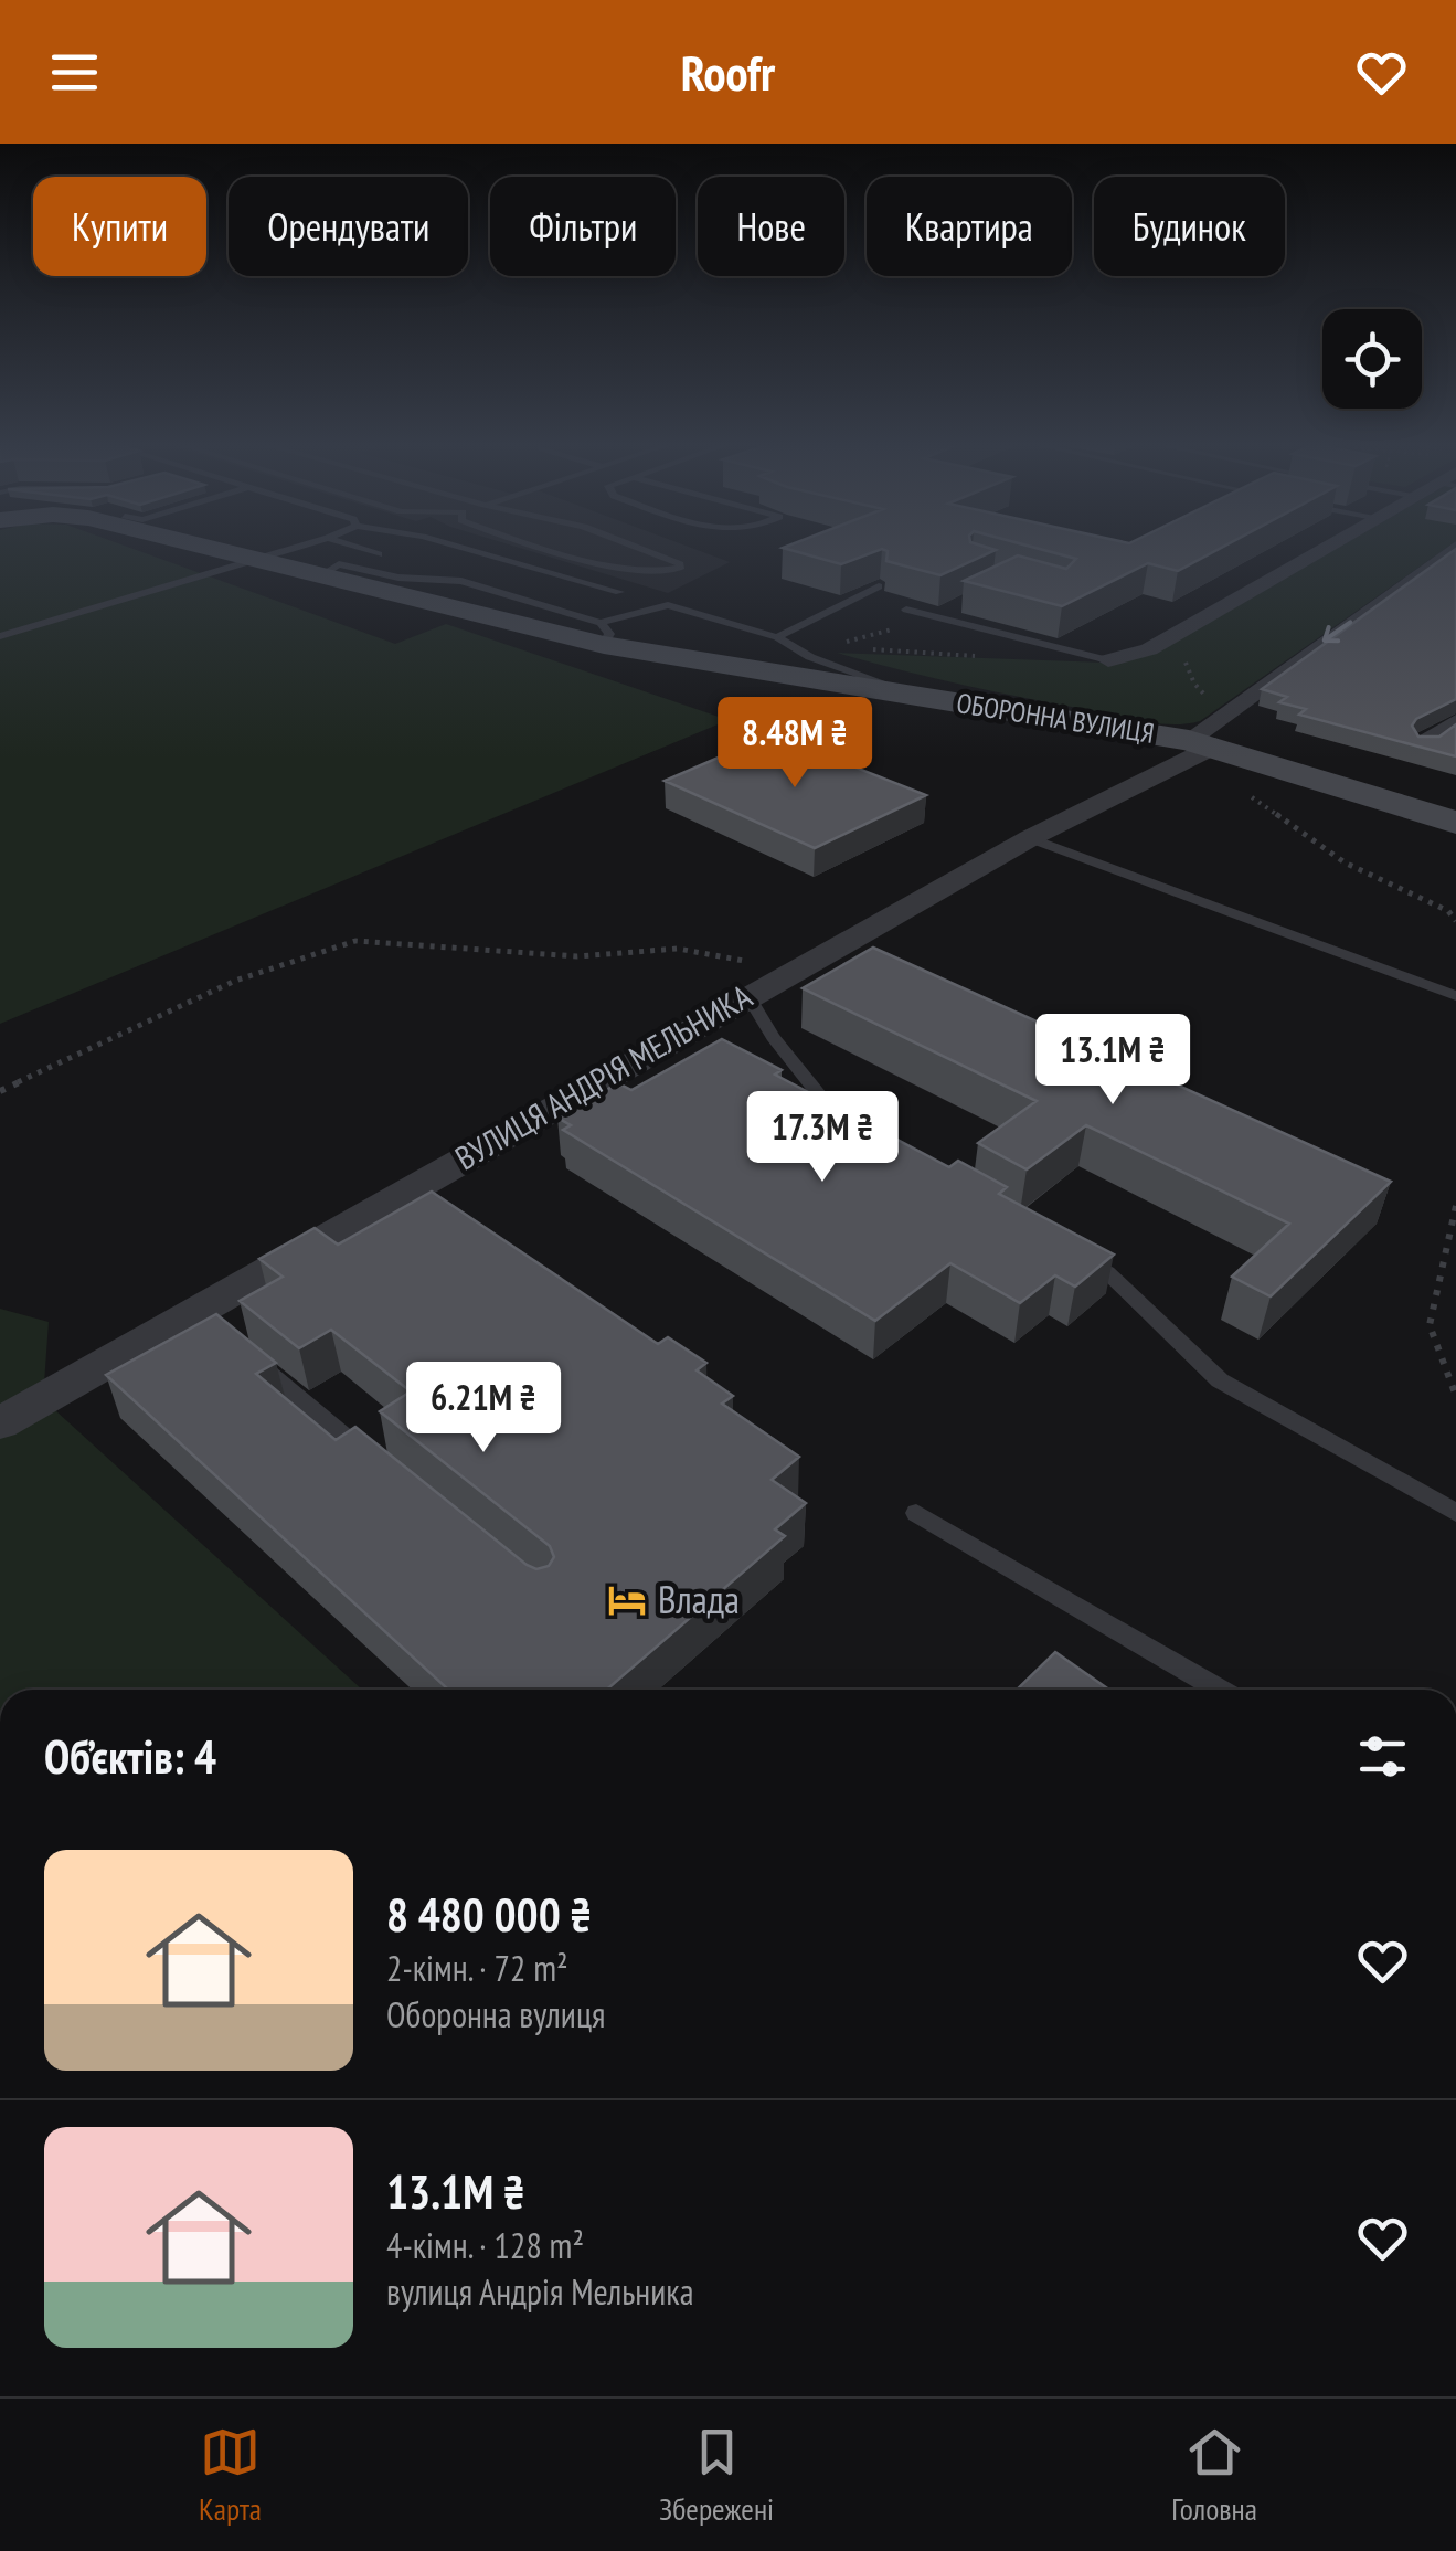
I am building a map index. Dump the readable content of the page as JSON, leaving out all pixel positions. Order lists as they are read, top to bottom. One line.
{"streets":{"street":["ОБОРОННА ВУЛИЦЯ","ВУЛИЦЯ АНДРІЯ МЕЛЬНИКА"]},"crossings":[["ОБОРОННА ВУЛИЦЯ","ВУЛИЦЯ АНДРІЯ МЕЛЬНИКА"]],"places":{"hotel":["Влада"]},"page":{"header":"Roofr","chip":["Купити","Орендувати","Фільтри","Нове","Квартира","Будинок"],"price":["8.48M ₴","13.1M ₴","17.3M ₴","6.21M ₴"],"heading":"Об’єктів: 4","list":[{"name":"8 480 000 ₴","note":"2-кімн. · 72 m² · Оборонна вулиця"},{"name":"13.1M ₴","note":"4-кімн. · 128 m² · вулиця Андрія Мельника"}],"tabs":["Карта","Збережені","Головна"]}}
